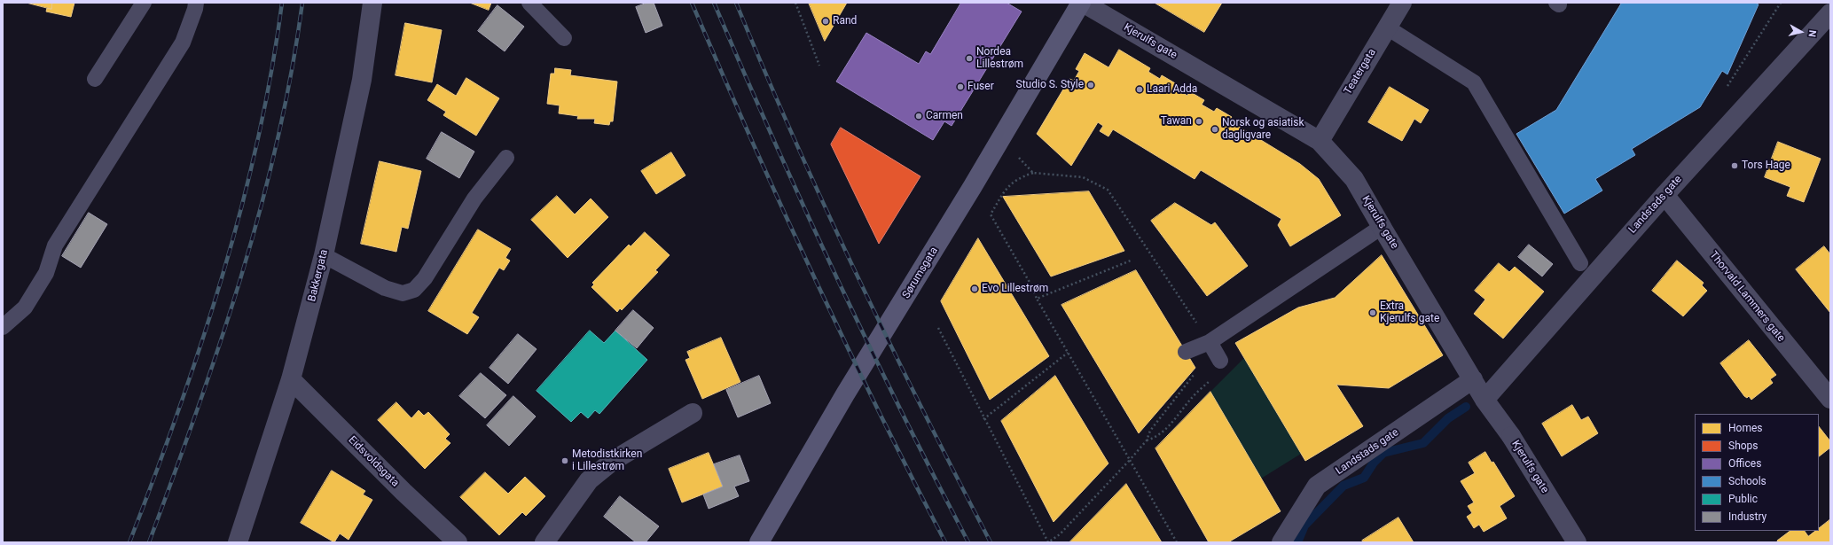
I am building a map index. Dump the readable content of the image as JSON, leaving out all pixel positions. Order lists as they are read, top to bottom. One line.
{"streets":{"main road":["Sørumsgata"],"street":["Kjerulfs gate","Teatergata","Landstads gate","Bakkergata","Thorvald Lammers gate","Eidsvoldsgata"]},"crossings":[["Kjerulfs gate","Teatergata"],["Kjerulfs gate","Landstads gate"],["Kjerulfs gate","Sørumsgata"],["Landstads gate","Thorvald Lammers gate"],["Bakkergata","Eidsvoldsgata"]],"places":["Rand","Nordea Lillestrøm","Studio S. Style","Fuser","Laari Adda","Carmen","Tawan","Norsk og asiatisk dagligvare","Tors Hage","Evo Lillestrøm","Extra Kjerulfs gate","Metodistkirken i Lillestrøm"],"legend":["Homes","Shops","Offices","Schools","Public","Industry"],"north":"right"}
